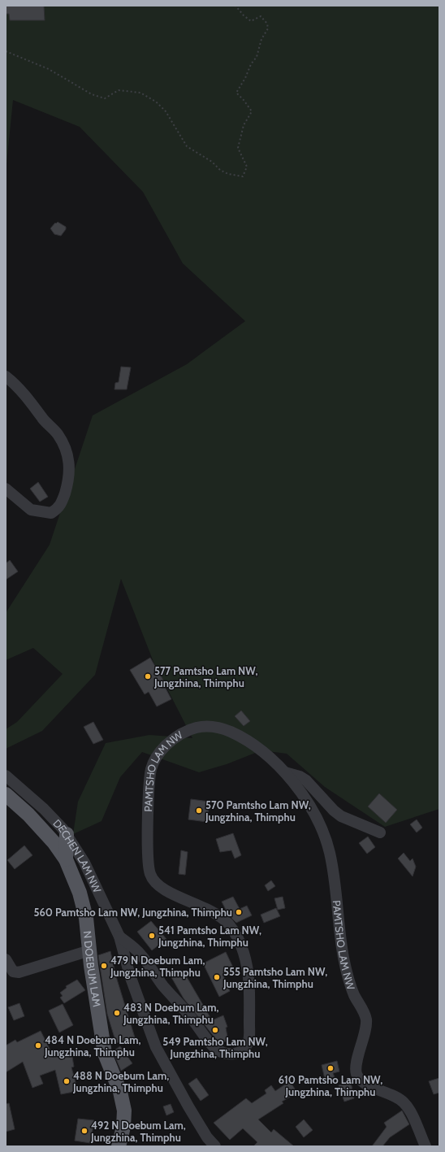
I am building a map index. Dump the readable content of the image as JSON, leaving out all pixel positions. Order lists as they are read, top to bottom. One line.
{"streets":{"main road":["N DOEBUM LAM"],"street":["PAMTSHO LAM NW","DECHEN LAM NW"]},"crossings":[["PAMTSHO LAM NW","DECHEN LAM NW"]],"places":["577 Pamtsho Lam NW, Jungzhina, Thimphu","570 Pamtsho Lam NW, Jungzhina, Thimphu","560 Pamtsho Lam NW, Jungzhina, Thimphu","541 Pamtsho Lam NW, Jungzhina, Thimphu","479 N Doebum Lam, Jungzhina, Thimphu","555 Pamtsho Lam NW, Jungzhina, Thimphu","483 N Doebum Lam, Jungzhina, Thimphu","549 Pamtsho Lam NW, Jungzhina, Thimphu","484 N Doebum Lam, Jungzhina, Thimphu","610 Pamtsho Lam NW, Jungzhina, Thimphu","488 N Doebum Lam, Jungzhina, Thimphu","492 N Doebum Lam, Jungzhina, Thimphu"]}
